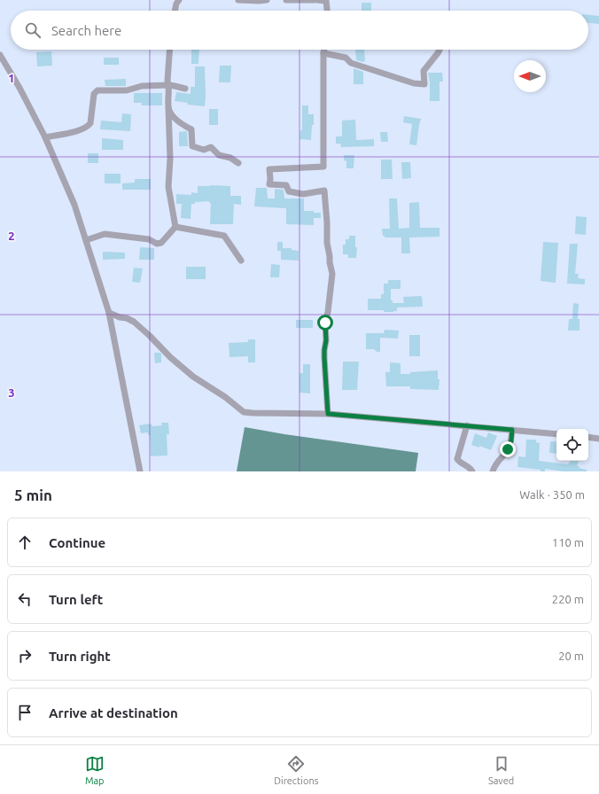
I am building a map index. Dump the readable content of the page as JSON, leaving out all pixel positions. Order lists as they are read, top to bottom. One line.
{"north":"left","page":{"search":"Search here","heading":["5 min","Walk · 350 m"],"list":[["Continue","110 m"],["Turn left","220 m"],["Turn right","20 m"],"Arrive at destination"],"nav":["Map","Directions","Saved"]},"grid":{"rows":["1","2","3"]}}
